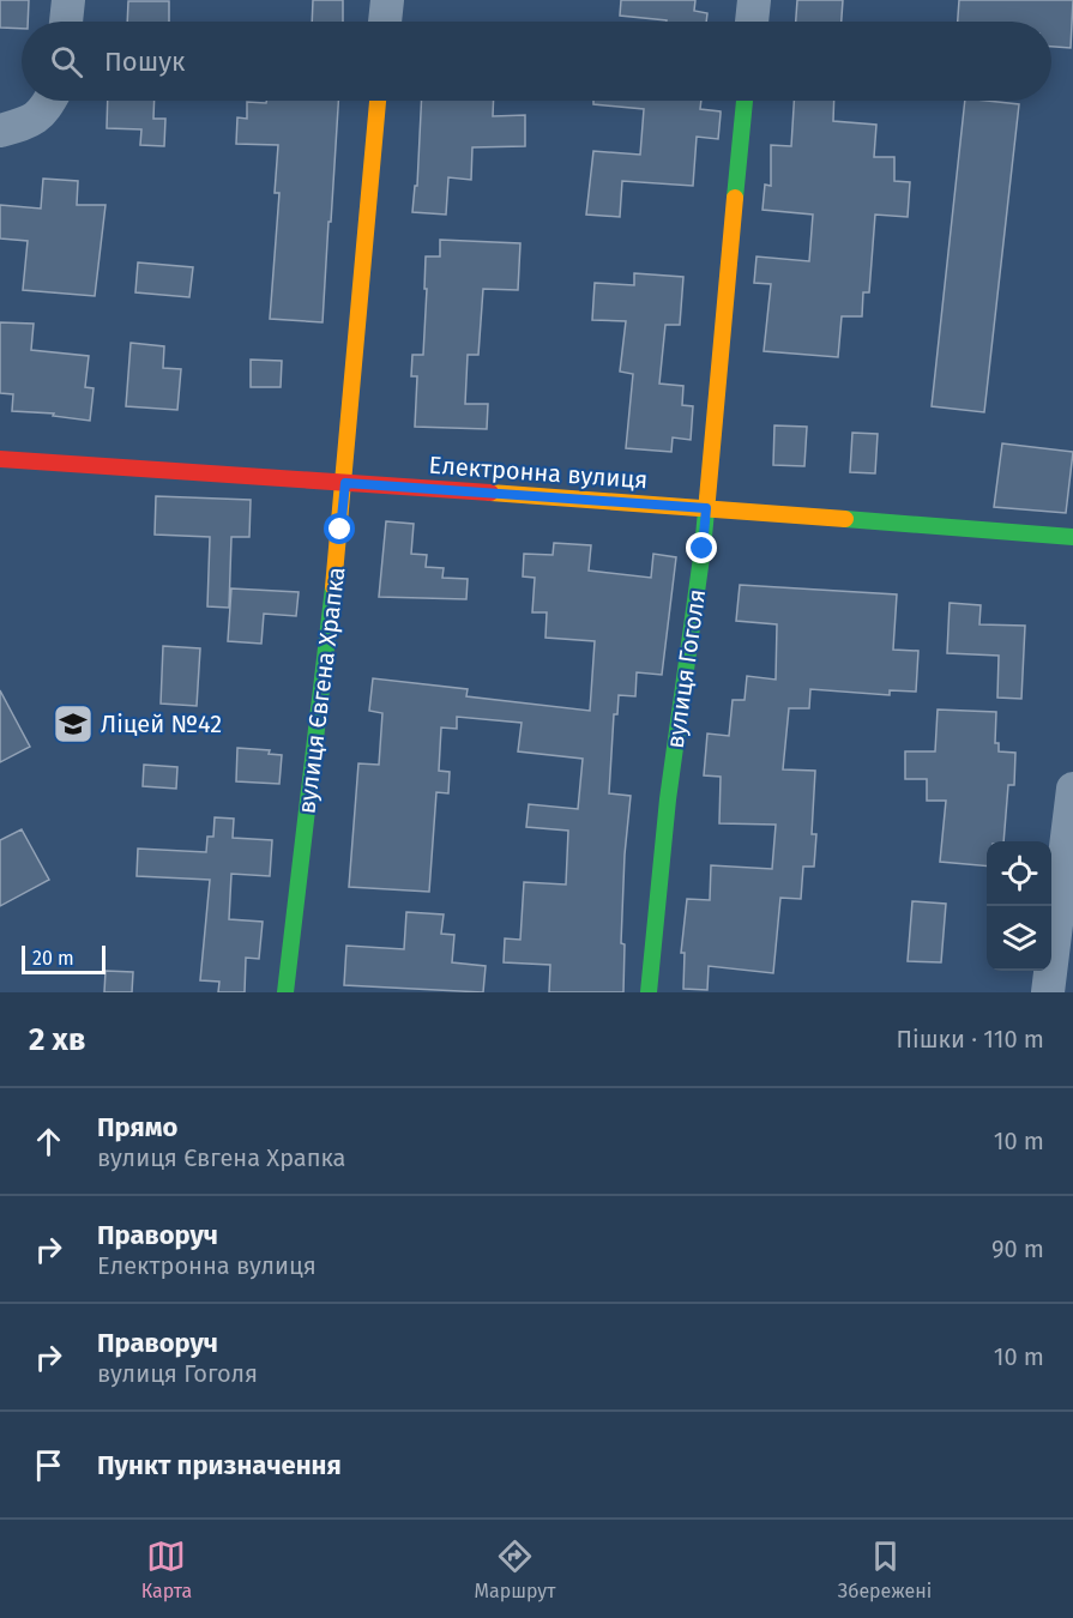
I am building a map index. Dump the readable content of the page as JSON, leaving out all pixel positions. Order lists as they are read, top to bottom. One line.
{"streets":{"street":["Електронна вулиця","вулиця Гоголя","вулиця Євгена Храпка"]},"crossings":[["Електронна вулиця","вулиця Гоголя"],["Електронна вулиця","вулиця Євгена Храпка"]],"places":{"school or university":["Ліцей №42"]},"scale_bar":"20 m","page":{"search":"Пошук","scale":"20 m","heading":["2 хв","Пішки · 110 m"],"list":[["Прямо","вулиця Євгена Храпка","10 m"],["Праворуч","Електронна вулиця","90 m"],["Праворуч","вулиця Гоголя","10 m"],"Пункт призначення"],"nav":["Карта","Маршрут","Збережені"]}}
